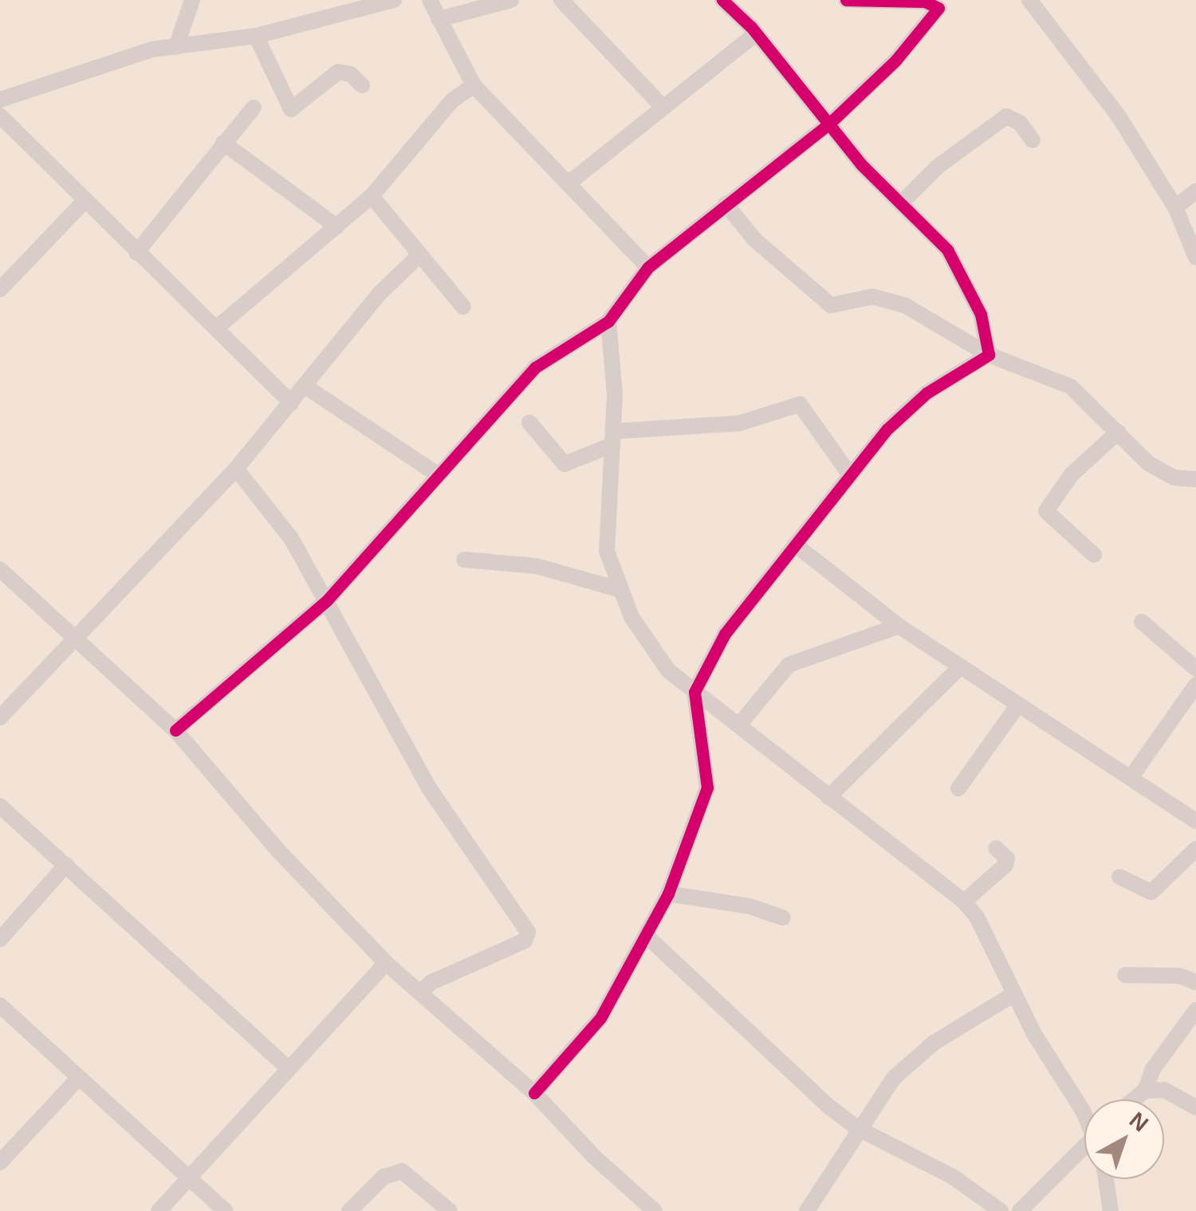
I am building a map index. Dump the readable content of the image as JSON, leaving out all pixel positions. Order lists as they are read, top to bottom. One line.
{"north":"top right"}
